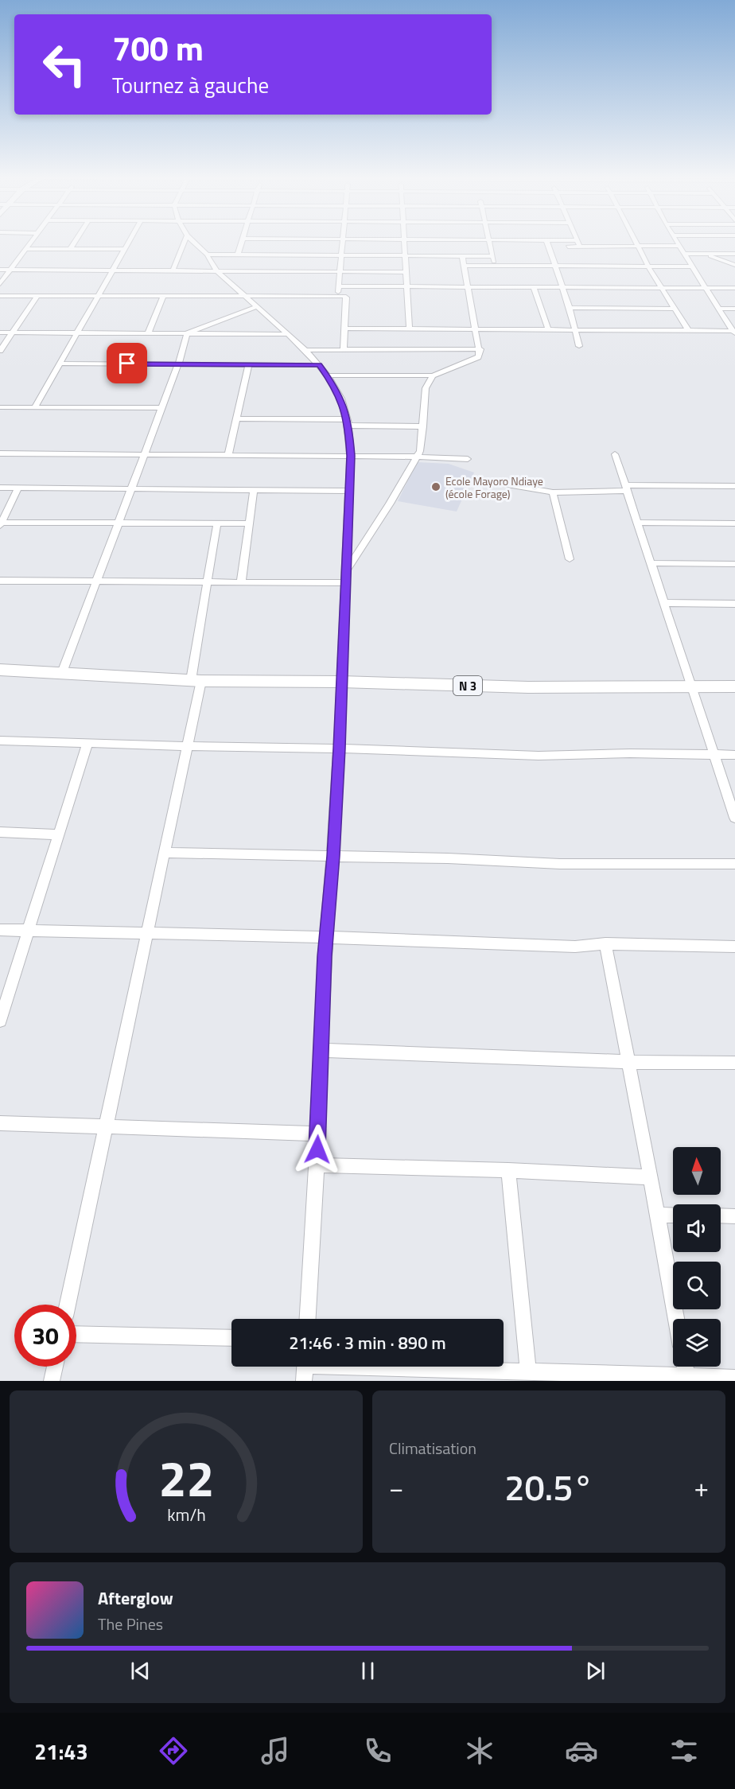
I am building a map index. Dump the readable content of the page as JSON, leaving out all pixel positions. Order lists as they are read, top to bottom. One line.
{"streets":{"main road":["N 3"]},"places":["Ecole Mayoro Ndiaye (école Forage)"],"north":"top","page":{"turn":["700 m","Tournez à gauche"],"limit":"30","trip":"21:46 · 3 min · 890 m","tile":"Climatisation","heat":["−","20.5°","+"],"song":["Afterglow","The Pines"],"tabs":"21:43","gauge":["22","km/h"]}}
